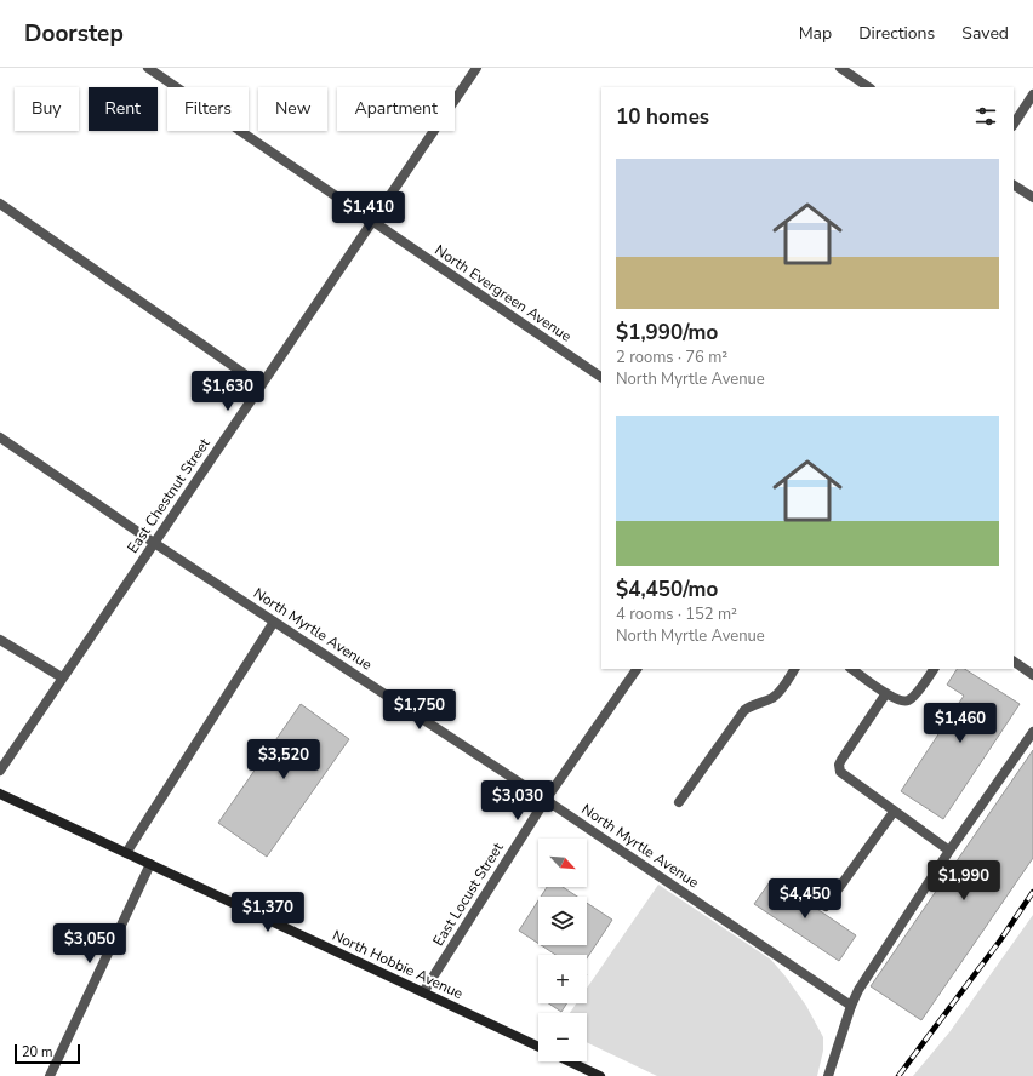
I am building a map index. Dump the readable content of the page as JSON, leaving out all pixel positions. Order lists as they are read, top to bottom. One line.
{"streets":{"main road":["North Hobbie Avenue"],"street":["North Evergreen Avenue","East Chestnut Street","North Myrtle Avenue","East Locust Street"]},"crossings":[["North Evergreen Avenue","East Chestnut Street"],["East Chestnut Street","North Myrtle Avenue"],["North Myrtle Avenue","East Locust Street"],["East Locust Street","North Hobbie Avenue"]],"scale_bar":"20 m","north":"bottom right","page":{"header":"Doorstep","nav":["Map","Directions","Saved"],"chip":["Buy","Rent","Filters","New","Apartment"],"heading":"10 homes","list":[{"name":"$1,990/mo","note":"2 rooms · 76 m² · North Myrtle Avenue"},{"name":"$4,450/mo","note":"4 rooms · 152 m² · North Myrtle Avenue"}],"price":["$1,410","$1,630","$1,750","$1,460","$3,520","$3,030","$1,990","$4,450","$1,370","$3,050"],"map_buttons":["+","−"],"scale":"20 m"}}
